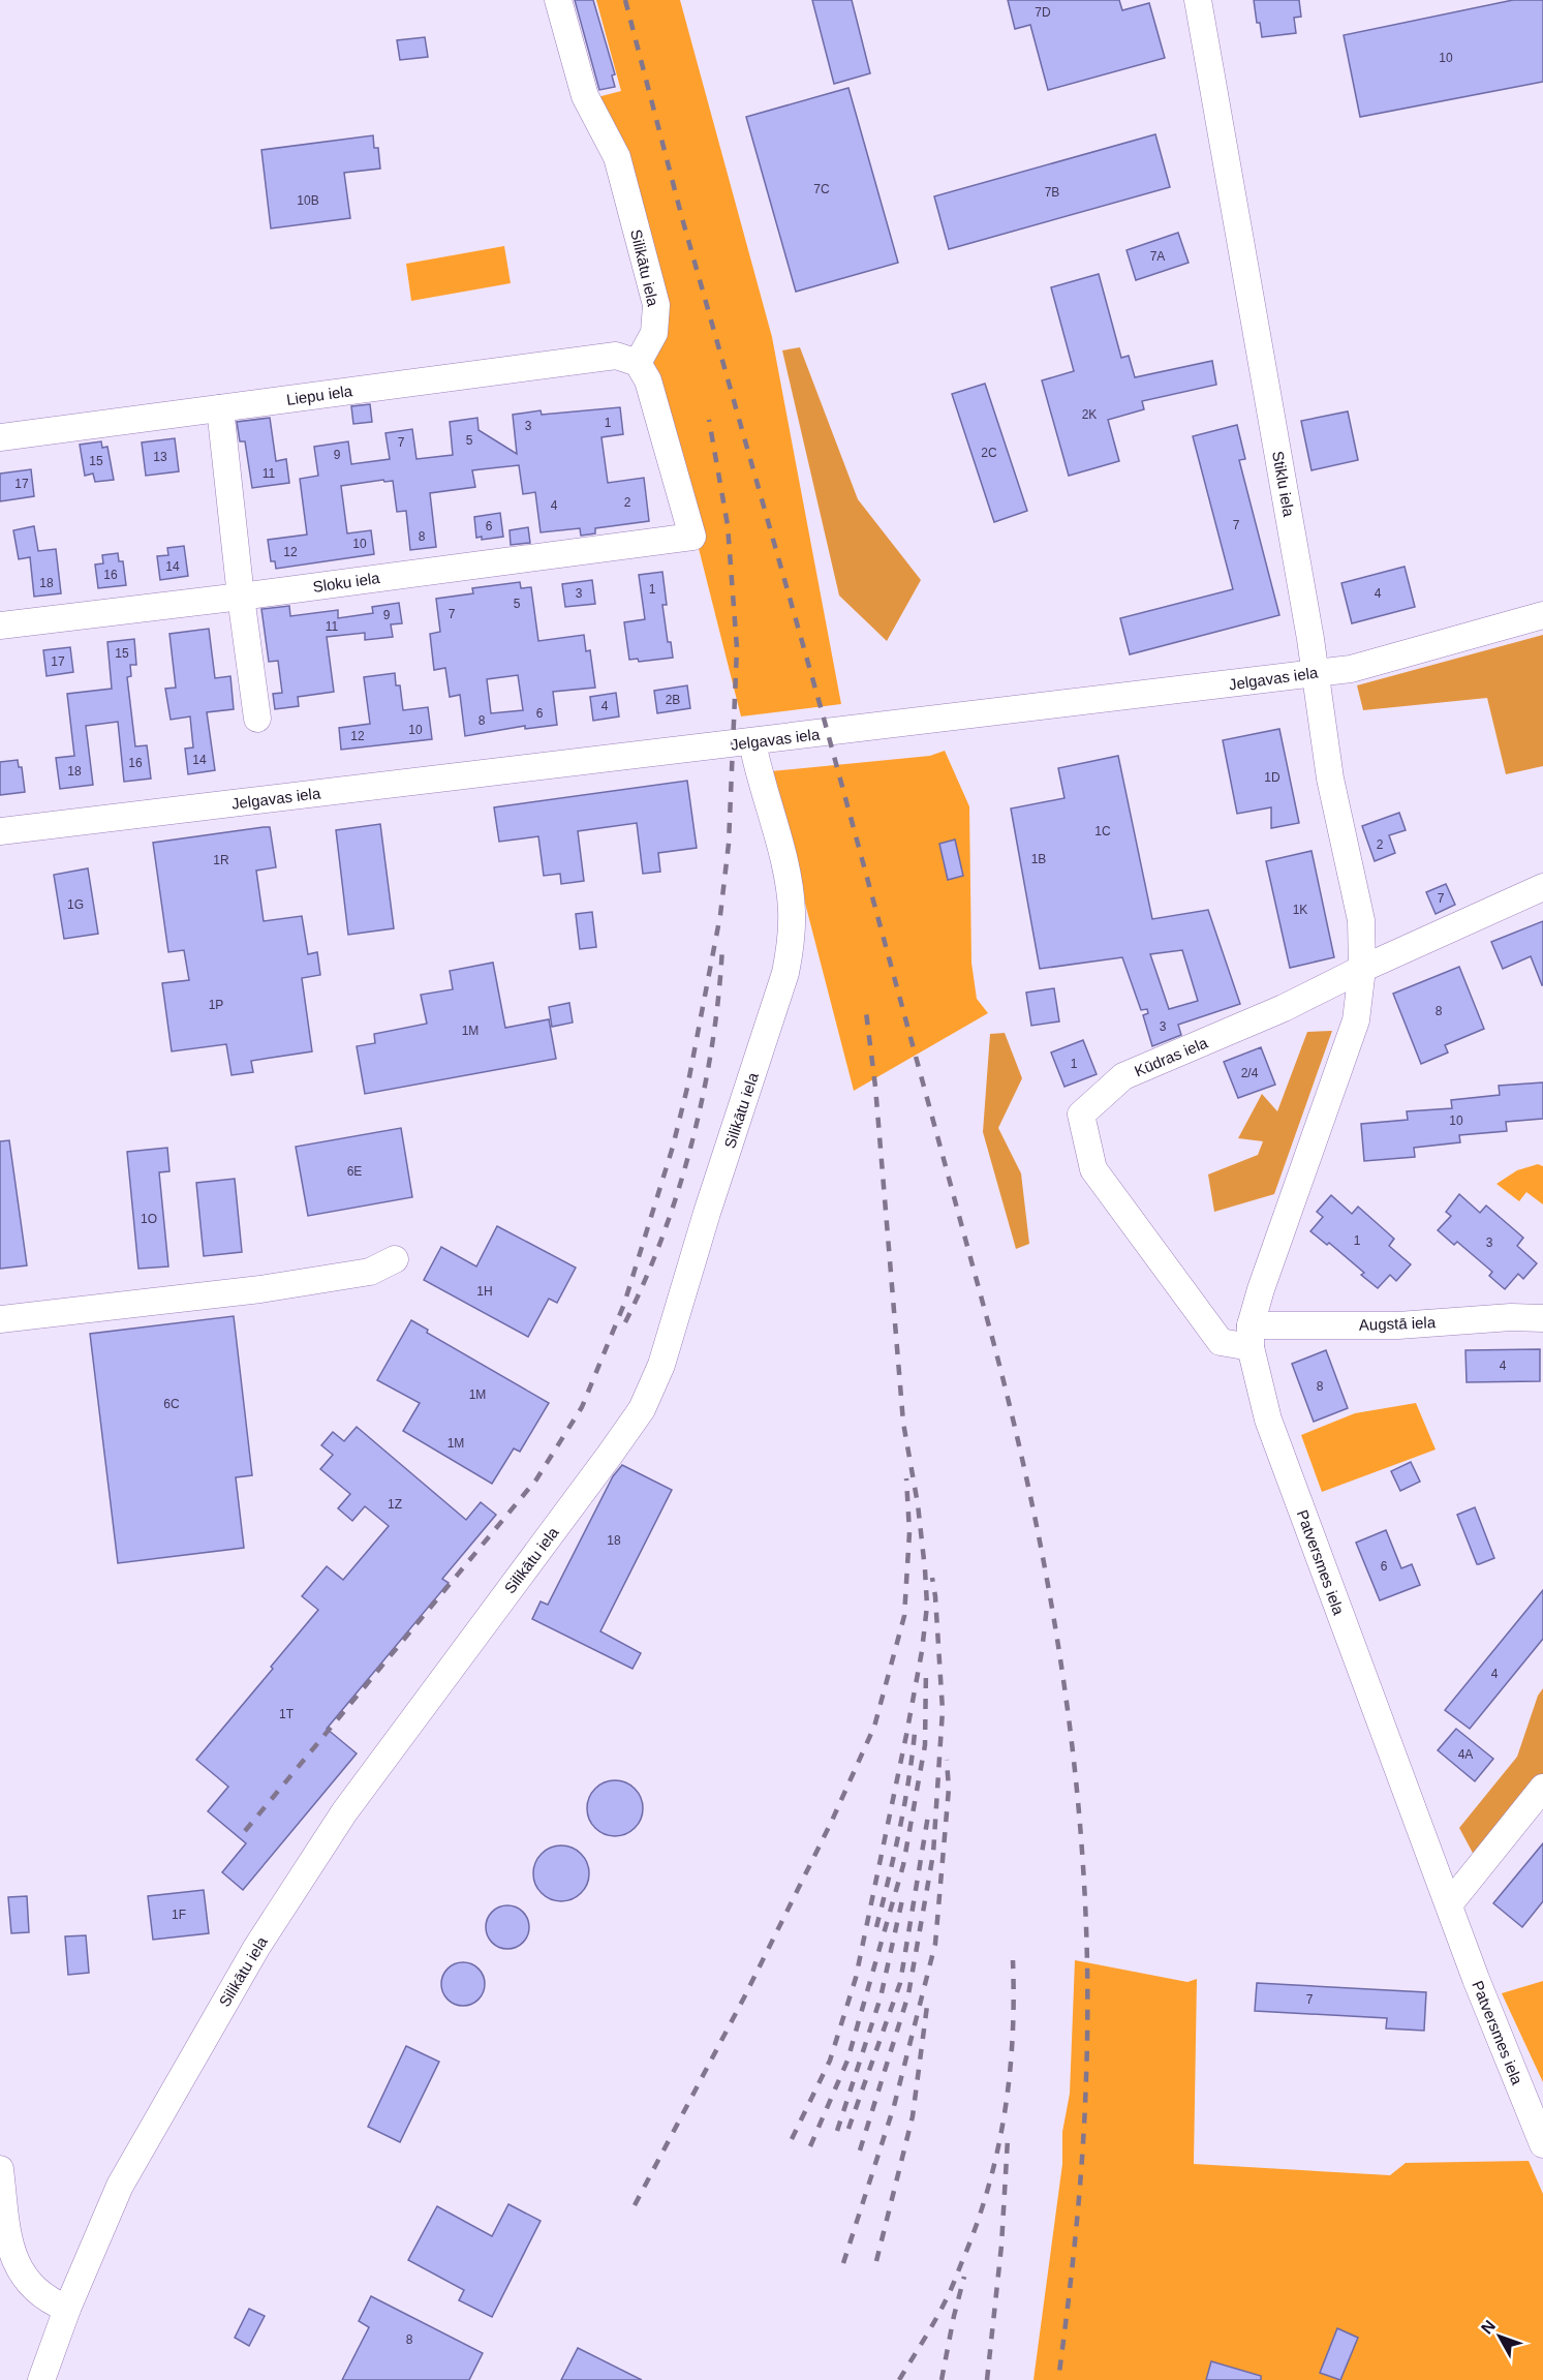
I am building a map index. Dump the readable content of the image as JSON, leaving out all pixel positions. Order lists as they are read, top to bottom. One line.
{"streets":{"street":["Silikātu iela","Liepu iela","Stiklu iela","Sloku iela","Jelgavas iela","Kūdras iela","Augstā iela","Patversmes iela"]},"crossings":[["Silikātu iela","Liepu iela"],["Silikātu iela","Sloku iela"],["Silikātu iela","Jelgavas iela"],["Liepu iela","Sloku iela"],["Stiklu iela","Jelgavas iela"],["Stiklu iela","Kūdras iela"],["Stiklu iela","Patversmes iela"],["Kūdras iela","Augstā iela"],["Kūdras iela","Patversmes iela"],["Augstā iela","Patversmes iela"]],"house_numbers":["7D","10","7C","7B","10B","7A","2K","1","3","5","7","2C","9","13","15","11","17","2","4","7","6","8","10","12","14","16","18","1","3","4","5","7","9","11","15","17","2B","4","6","8","10","12","14","16","18","1D","1C","2","1B","1R","7","1G","1K","1P","8","3","1M","1","2/4","10","6E","1O","1","3","1H","4","8","1M","6C","1M","1Z","18","6","4","1T","4A","1F","7","8"],"north":"top left"}
